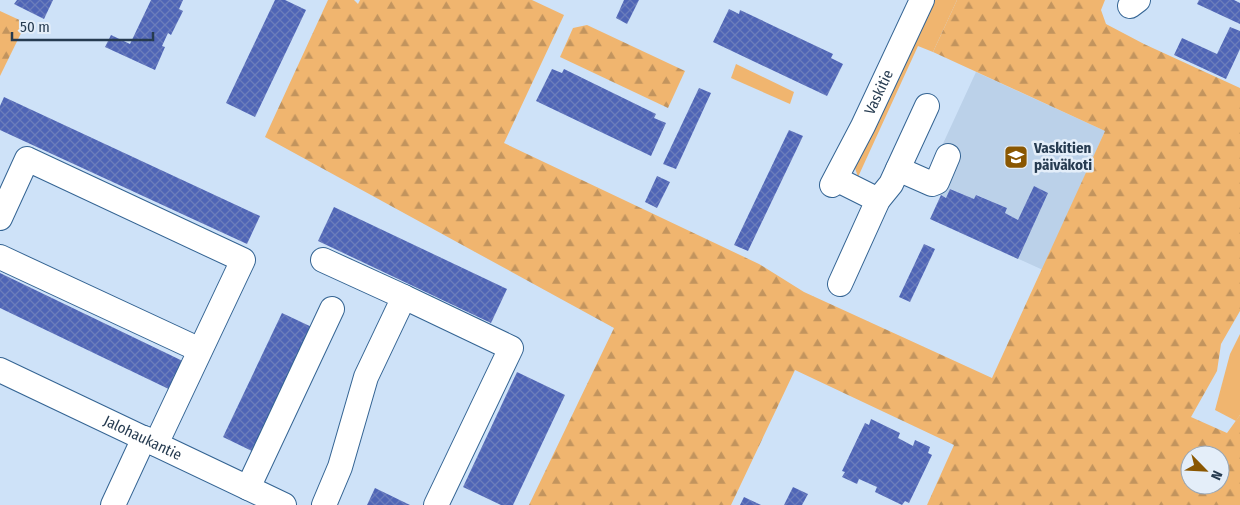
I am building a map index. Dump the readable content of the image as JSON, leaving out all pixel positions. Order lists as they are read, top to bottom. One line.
{"streets":{"street":["Vaskitie","Jalohaukantie"]},"places":{"school or university":["Vaskitien päiväkoti"]},"scale_bar":"50 m","north":"bottom right"}
